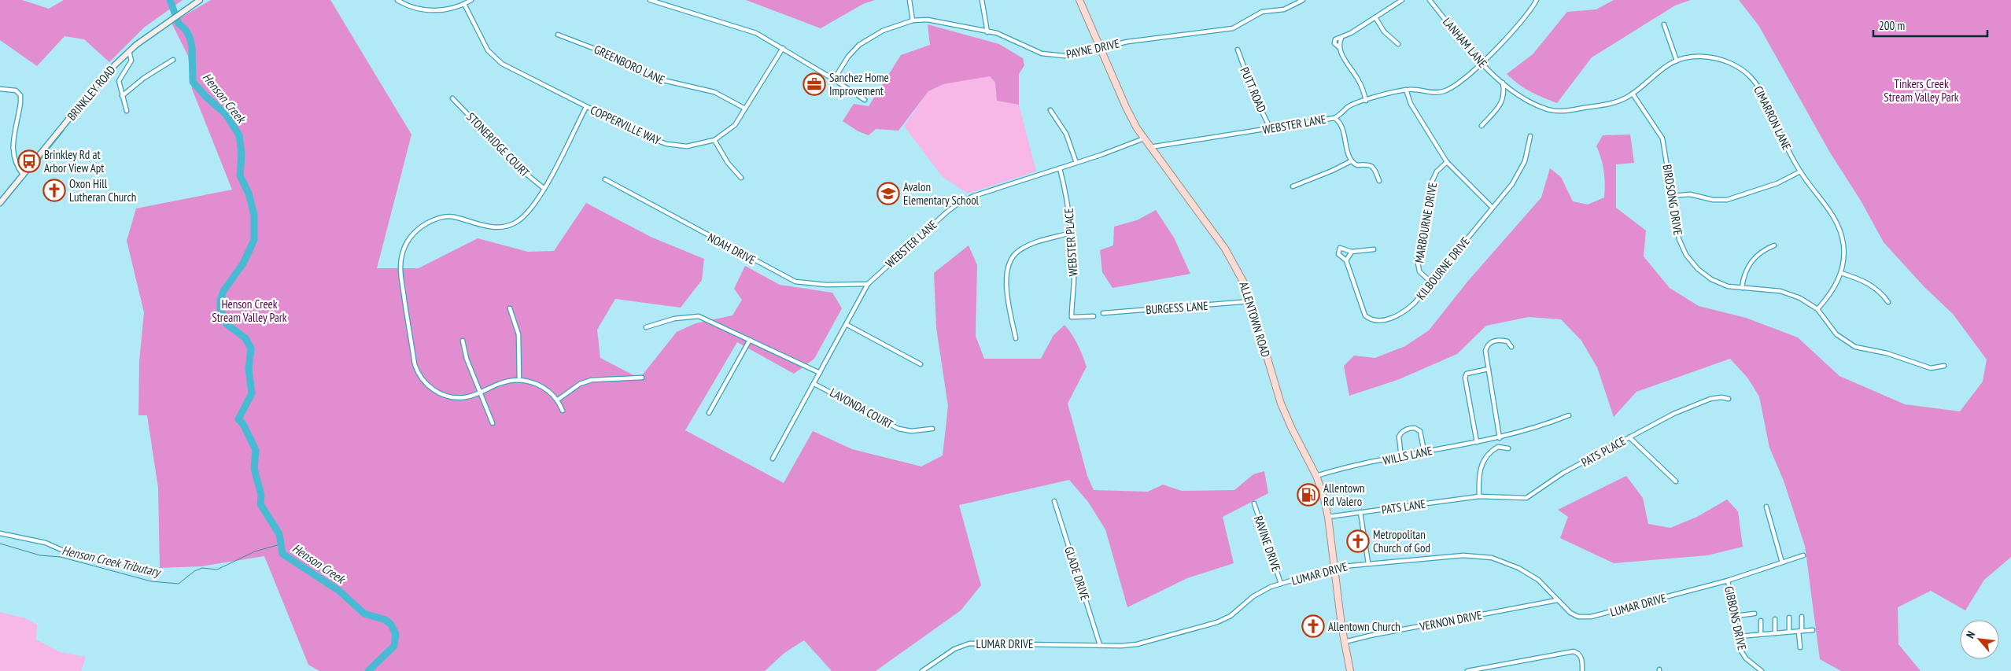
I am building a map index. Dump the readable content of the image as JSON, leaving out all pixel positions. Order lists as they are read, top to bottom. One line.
{"streets":{"main road":["BRINKLEY ROAD","ALLENTOWN ROAD"],"street":["LANHAM LANE","PAYNE DRIVE","GREENBORO LANE","PUTT ROAD","CIMARRON LANE","WEBSTER LANE","COPPERVILLE WAY","STONERIDGE COURT","BIRDSONG DRIVE","MARBOURNE DRIVE","WEBSTER PLACE","NOAH DRIVE","KILBOURNE DRIVE","BURGESS LANE","LAVONDA COURT","PATS PLACE","WILLS LANE","PATS LANE","RAVINE DRIVE","GLADE DRIVE","LUMAR DRIVE","GIBBONS DRIVE","VERNON DRIVE"]},"crossings":[["LANHAM LANE","CIMARRON LANE"],["LANHAM LANE","WEBSTER LANE"],["PAYNE DRIVE","ALLENTOWN ROAD"],["GREENBORO LANE","COPPERVILLE WAY"],["PUTT ROAD","WEBSTER LANE"],["CIMARRON LANE","BIRDSONG DRIVE"],["WEBSTER LANE","WEBSTER PLACE"],["WEBSTER LANE","NOAH DRIVE"],["WEBSTER LANE","ALLENTOWN ROAD"],["WEBSTER LANE","LAVONDA COURT"],["MARBOURNE DRIVE","KILBOURNE DRIVE"],["BURGESS LANE","ALLENTOWN ROAD"],["ALLENTOWN ROAD","WILLS LANE"],["ALLENTOWN ROAD","PATS LANE"],["ALLENTOWN ROAD","LUMAR DRIVE"],["ALLENTOWN ROAD","VERNON DRIVE"],["PATS PLACE","PATS LANE"],["RAVINE DRIVE","LUMAR DRIVE"],["GLADE DRIVE","LUMAR DRIVE"],["LUMAR DRIVE","GIBBONS DRIVE"],["LUMAR DRIVE","VERNON DRIVE"]],"water":["Henson Creek","Henson Creek Tributary"],"parks":["Tinkers Creek Stream Valley Park","Henson Creek Stream Valley Park"],"places":{"office":["Sanchez Home Improvement"],"bus stop":["Brinkley Rd at Arbor View Apt"],"church":["Oxon Hill Lutheran Church","Metropolitan Church of God","Allentown Church"],"school or university":["Avalon Elementary School"],"fuel station":["Allentown Rd Valero"]},"scale_bar":"200 m","north":"top left"}
